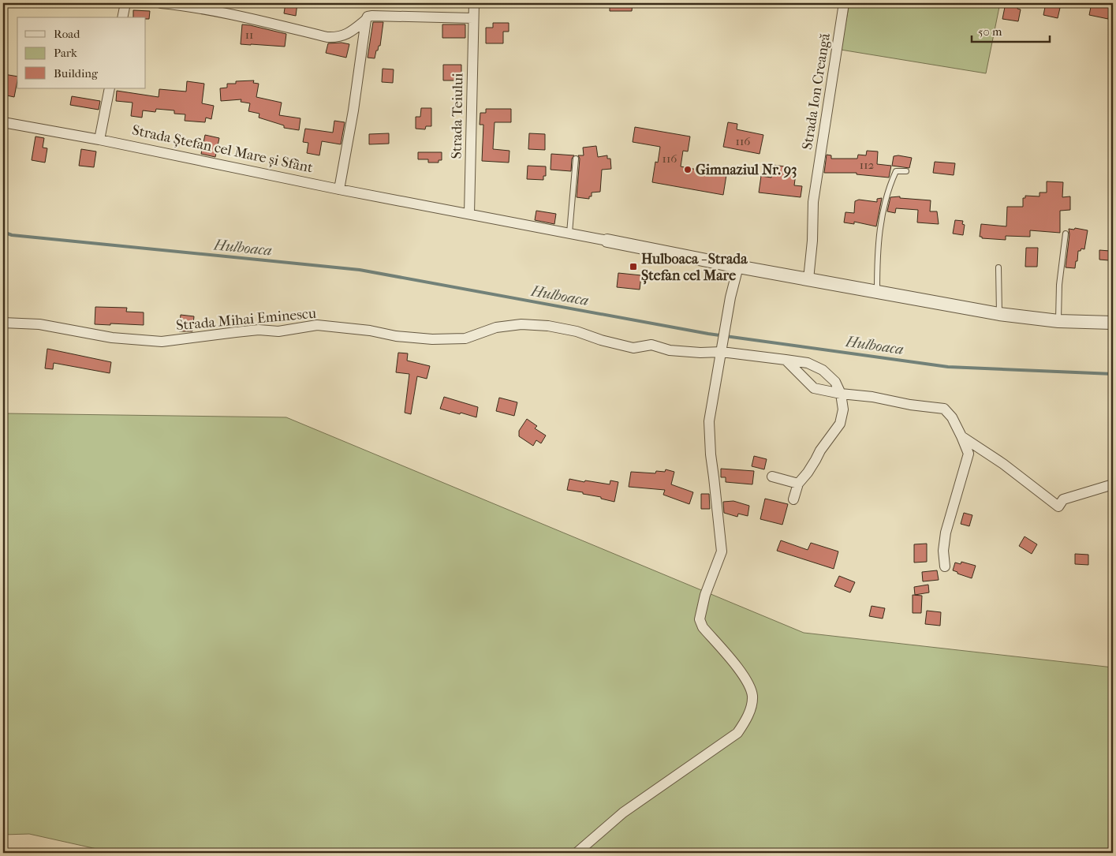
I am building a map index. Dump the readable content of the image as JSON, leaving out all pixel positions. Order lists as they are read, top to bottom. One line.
{"streets":{"street":["Strada Ion Creangă","Strada Teiului","Strada Ștefan cel Mare și Sfânt","Strada Mihai Eminescu"]},"crossings":[["Strada Ion Creangă","Strada Ștefan cel Mare și Sfânt"],["Strada Teiului","Strada Ștefan cel Mare și Sfânt"]],"water":["Hulboaca"],"places":{"other":["Gimnaziul Nr. 93"],"transit":["Hulboaca - Strada Ștefan cel Mare"]},"house_numbers":["11","116","116","112"],"legend":["Road","Park","Building"],"scale_bar":"50 m"}
